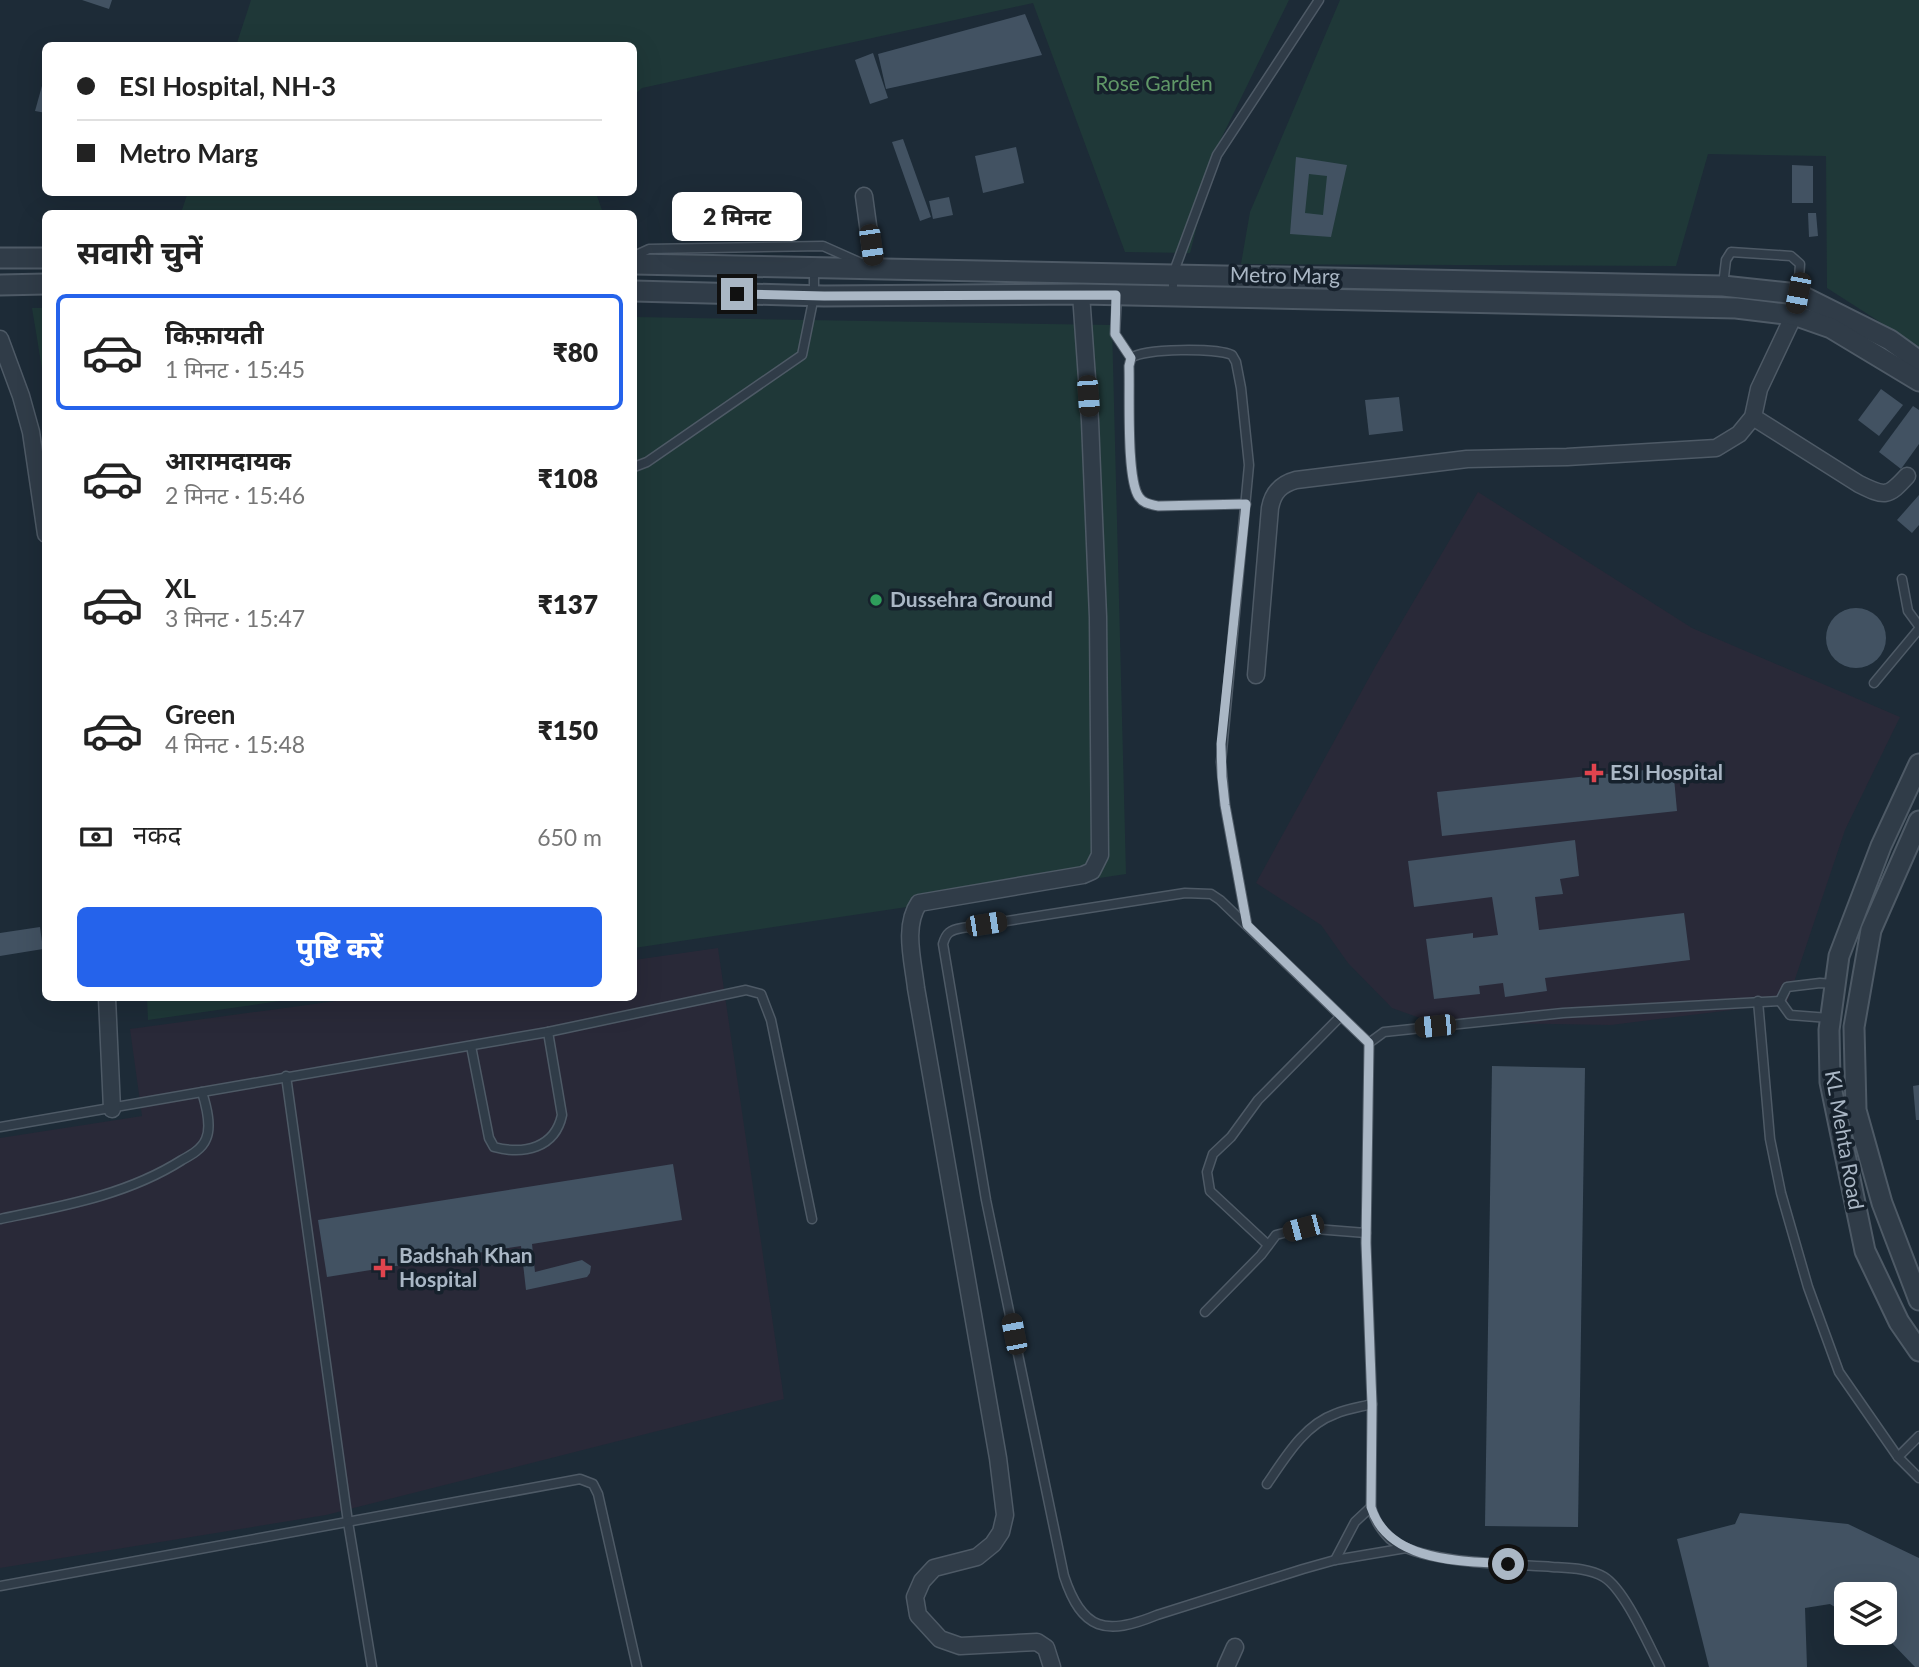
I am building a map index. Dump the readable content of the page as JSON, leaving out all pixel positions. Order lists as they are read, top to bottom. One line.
{"streets":{"street":["Metro Marg","KL Mehta Road"]},"parks":["Rose Garden"],"places":{"other":["Dussehra Ground"],"health":["ESI Hospital","Badshah Khan Hospital"]},"page":{"banner":["ESI Hospital, NH-3","Metro Marg"],"bubble":"2 मिनट","heading":"सवारी चुनें","list":[{"name":"किफ़ायती","note":"1 मिनट · 15:45","value":"₹80"},{"name":"आरामदायक","note":"2 मिनट · 15:46","value":"₹108"},{"name":"XL","note":"3 मिनट · 15:47","value":"₹137"},{"name":"Green","note":"4 मिनट · 15:48","value":"₹150"}],"pay":["नकद","650 m"],"buttons":"पुष्टि करें"}}
